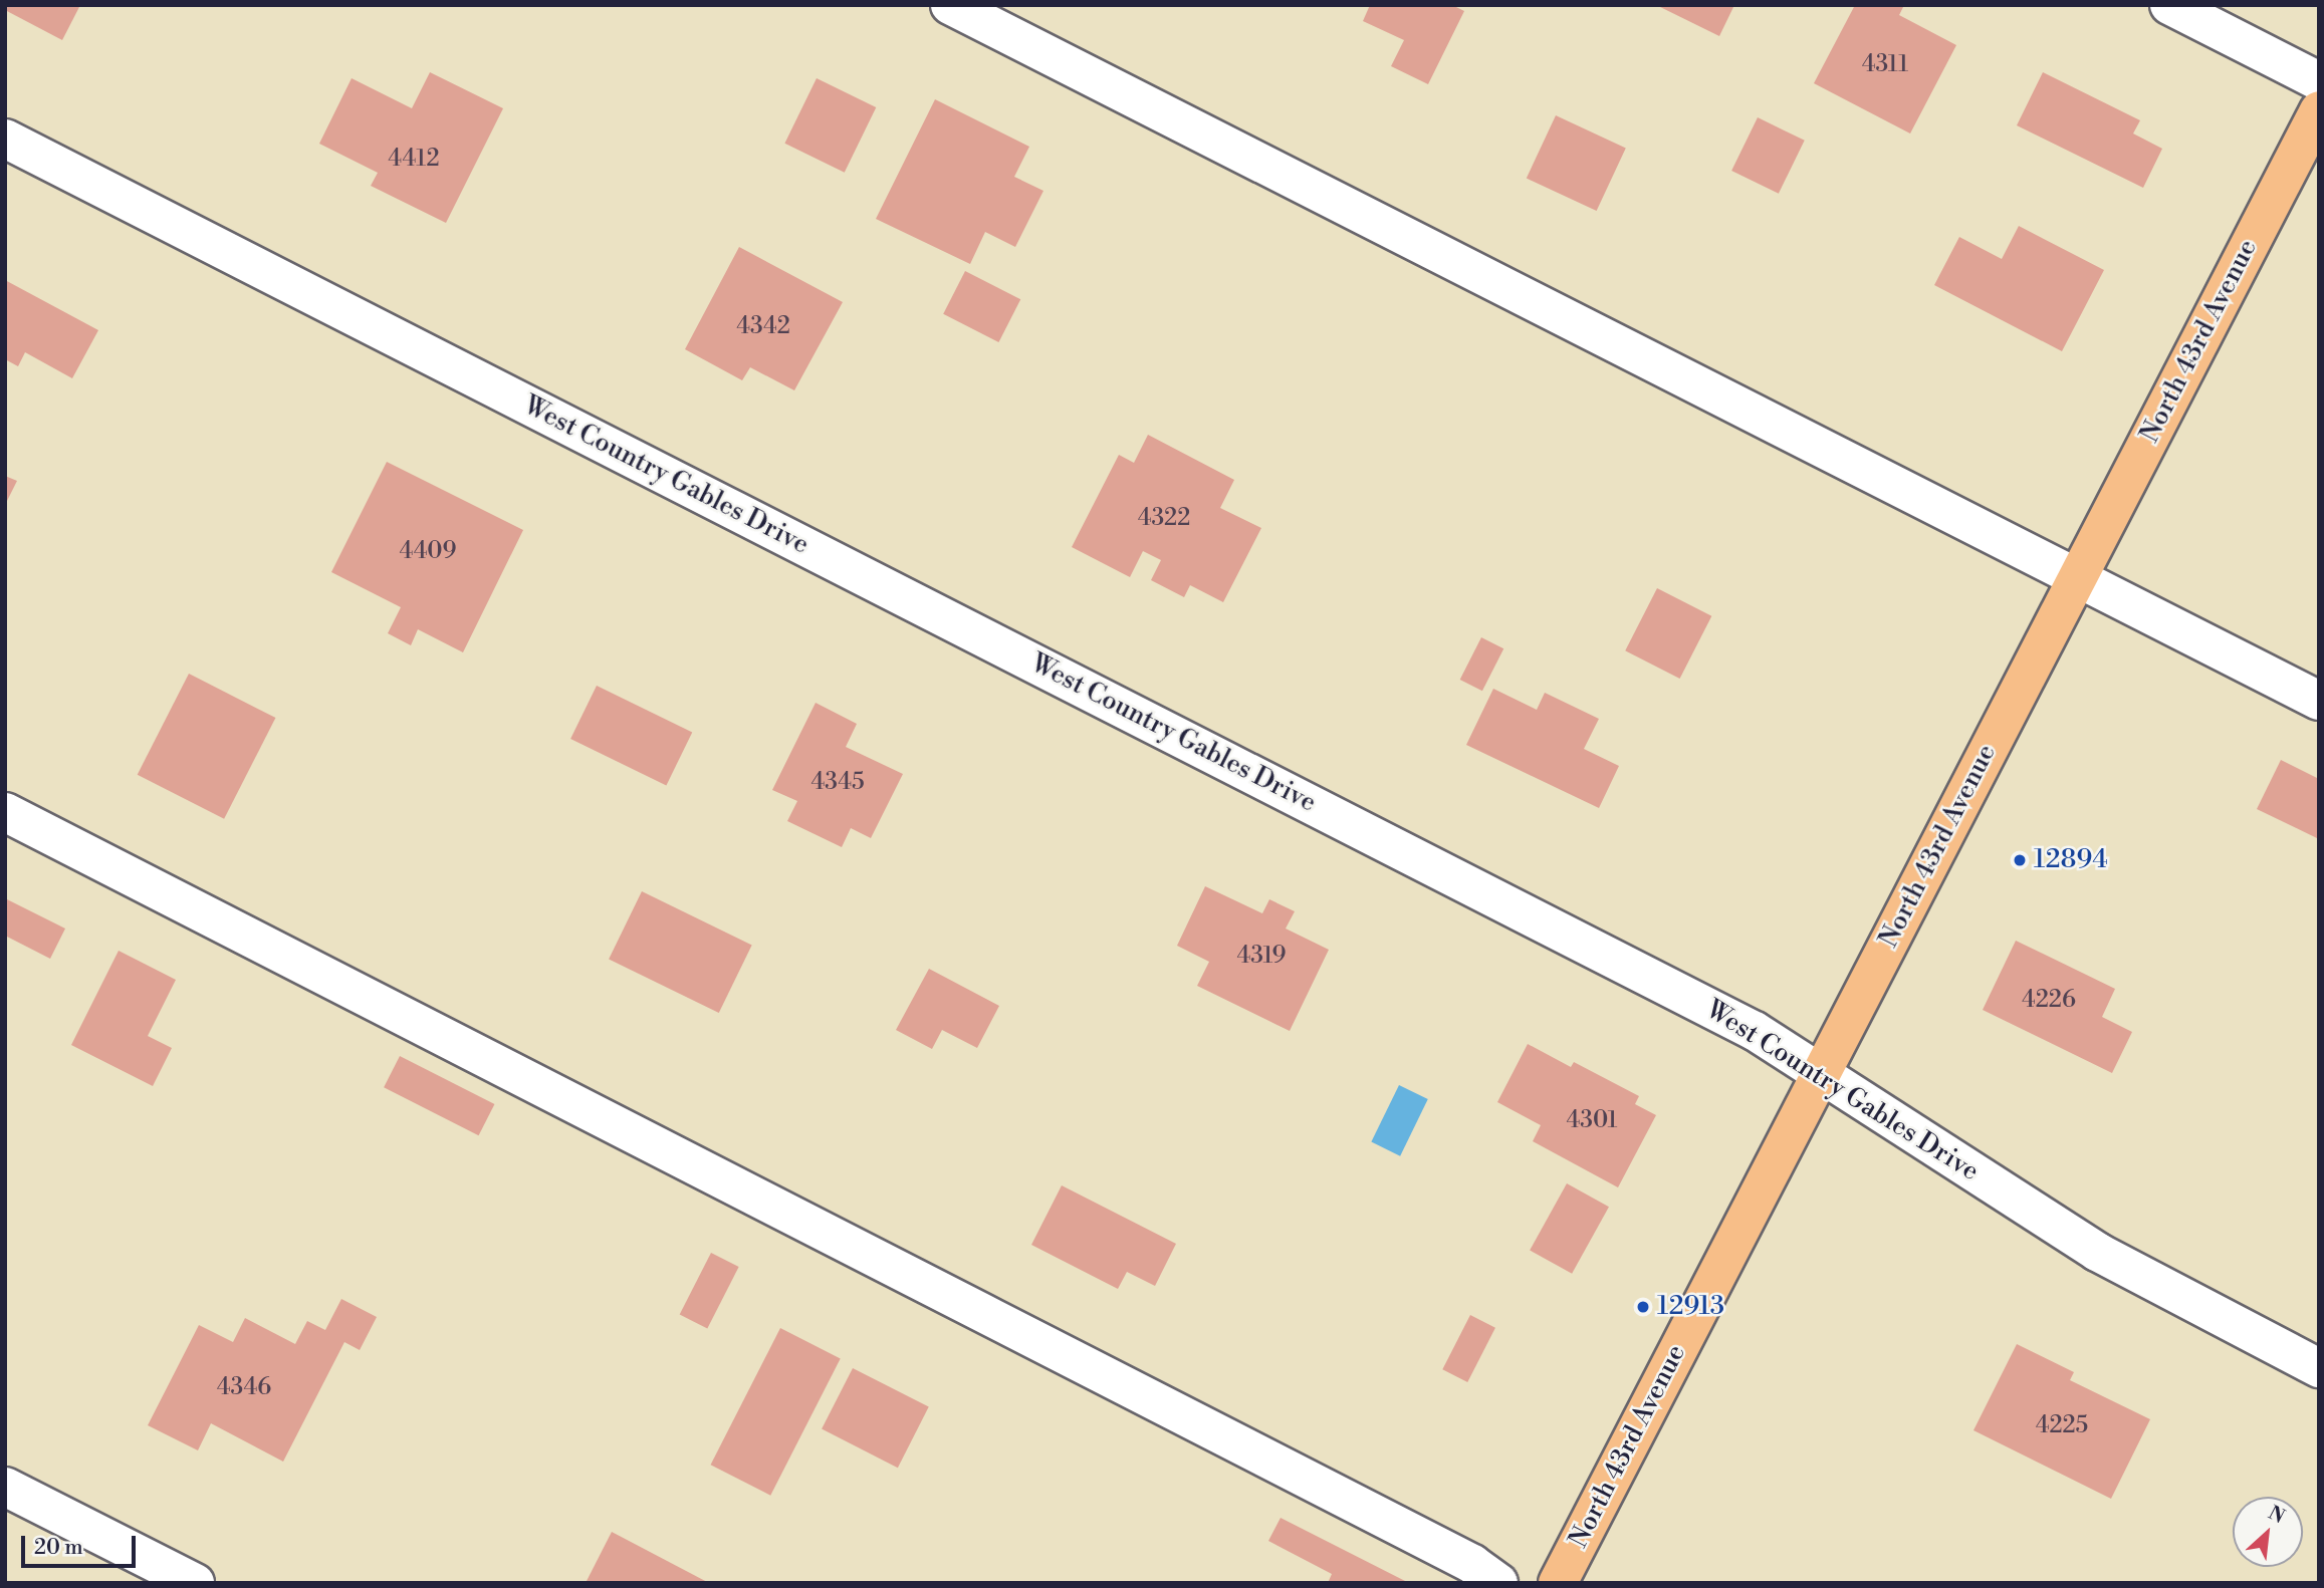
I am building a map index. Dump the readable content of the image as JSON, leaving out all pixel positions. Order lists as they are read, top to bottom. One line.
{"streets":{"main road":["North 43rd Avenue"],"street":["West Country Gables Drive"]},"crossings":[["North 43rd Avenue","West Country Gables Drive"]],"places":["12894","12913"],"house_numbers":["4311","4412","4342","4322","4409","4345","4319","4226","4301","4346","4225"],"scale_bar":"20 m","north":"top right"}
